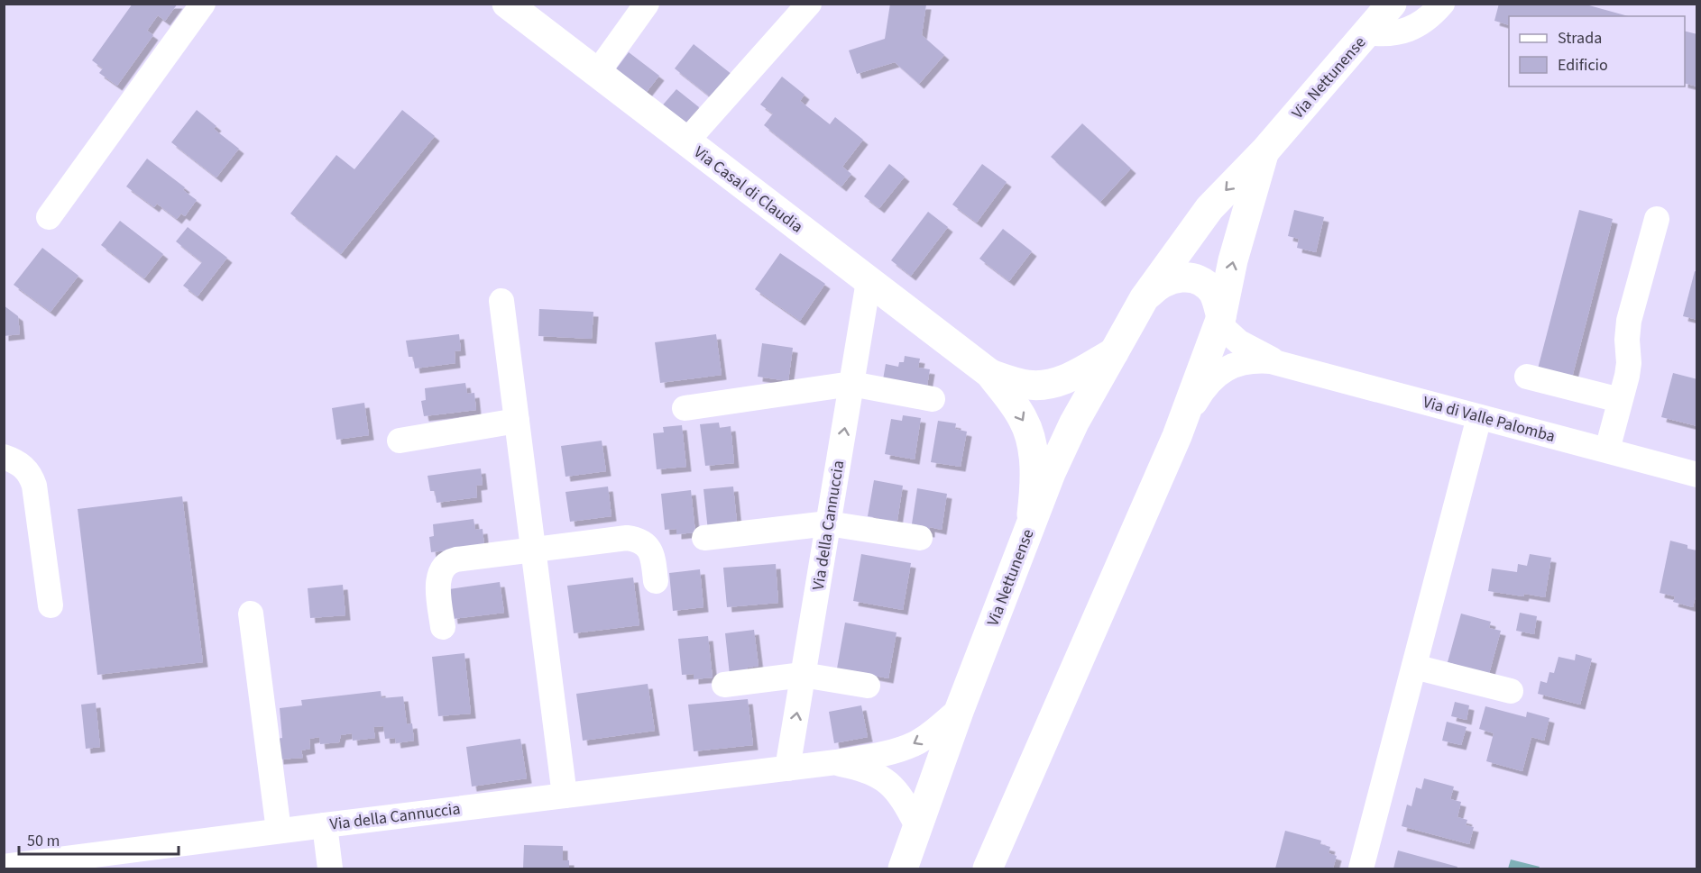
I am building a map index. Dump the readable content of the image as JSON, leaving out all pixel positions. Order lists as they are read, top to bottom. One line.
{"streets":{"main road":["Via Nettunense","Via Casal di Claudia"],"street":["Via di Valle Palomba","Via della Cannuccia"]},"crossings":[["Via Nettunense","Via Casal di Claudia"],["Via Nettunense","Via di Valle Palomba"],["Via Nettunense","Via della Cannuccia"],["Via Casal di Claudia","Via della Cannuccia"]],"legend":["Strada","Edificio"],"scale_bar":"50 m"}
